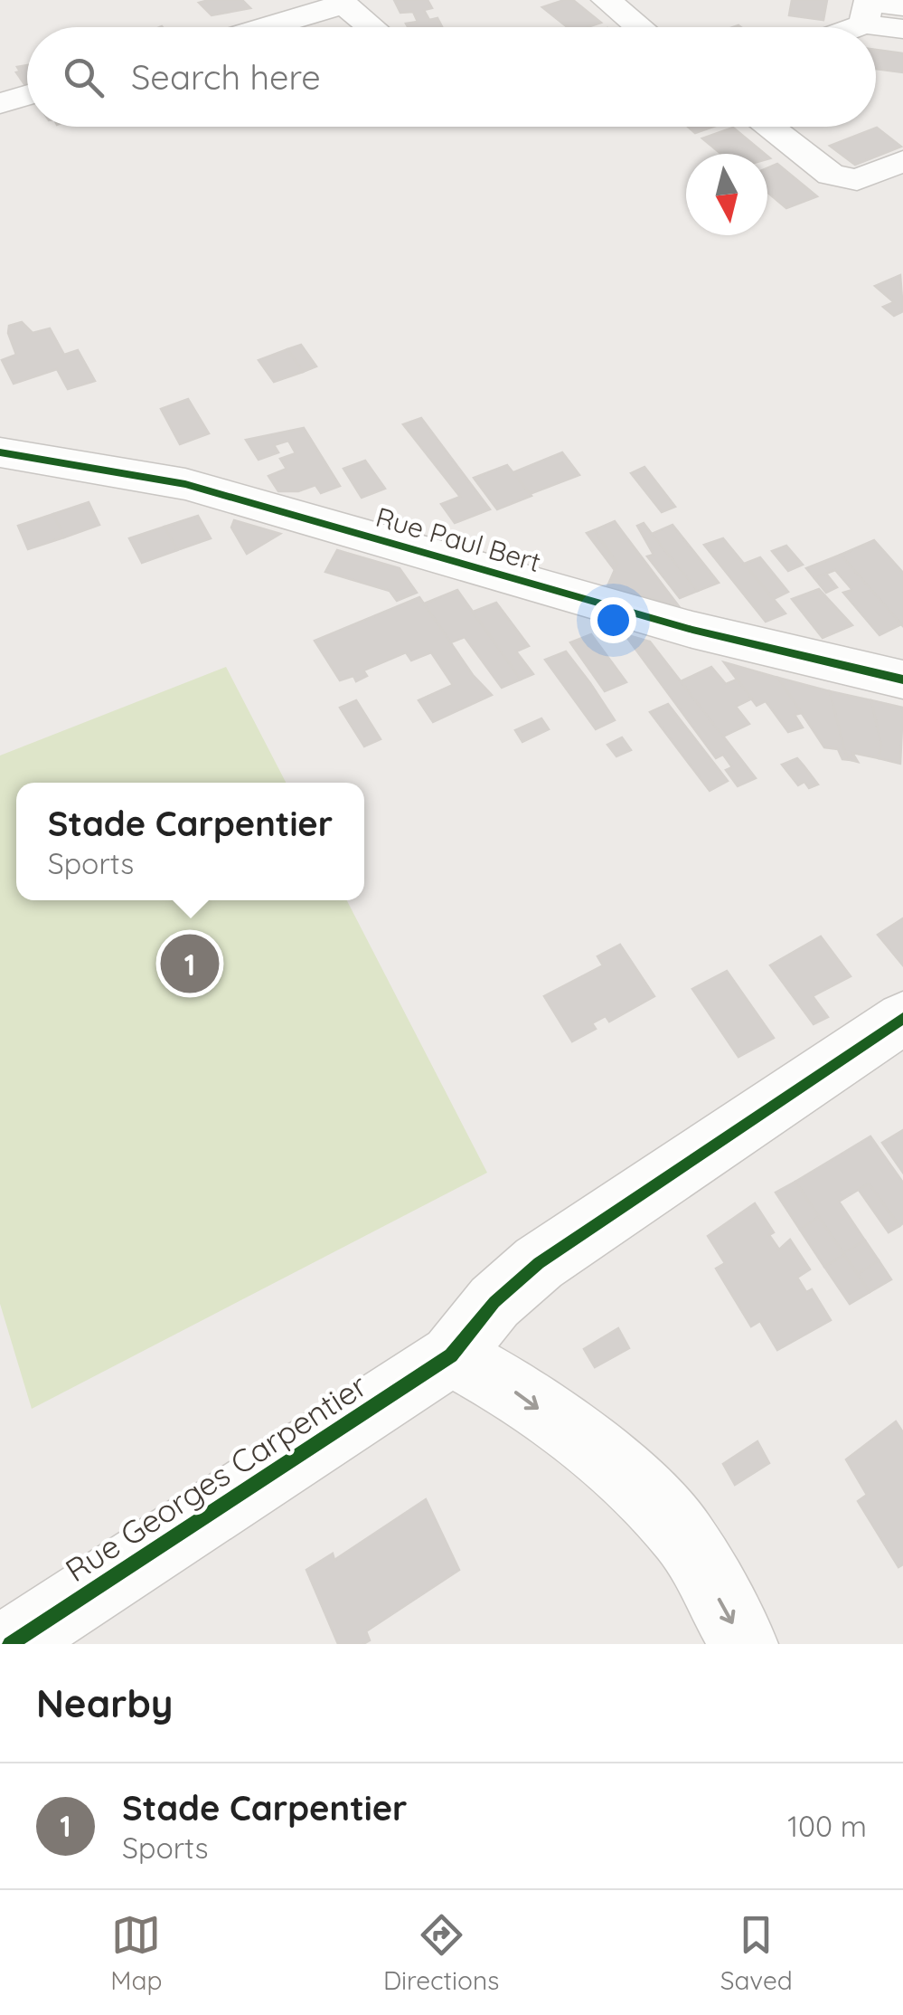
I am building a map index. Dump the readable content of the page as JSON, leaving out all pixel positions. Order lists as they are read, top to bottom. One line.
{"streets":{"street":["Rue Paul Bert","Rue Georges Carpentier"]},"north":"bottom","page":{"search":"Search here","popup":["Stade Carpentier","Sports"],"pins":"1","heading":"Nearby","list":[{"mark":"1","name":"Stade Carpentier","note":"Sports","value":"100 m"}],"nav":["Map","Directions","Saved"]}}
